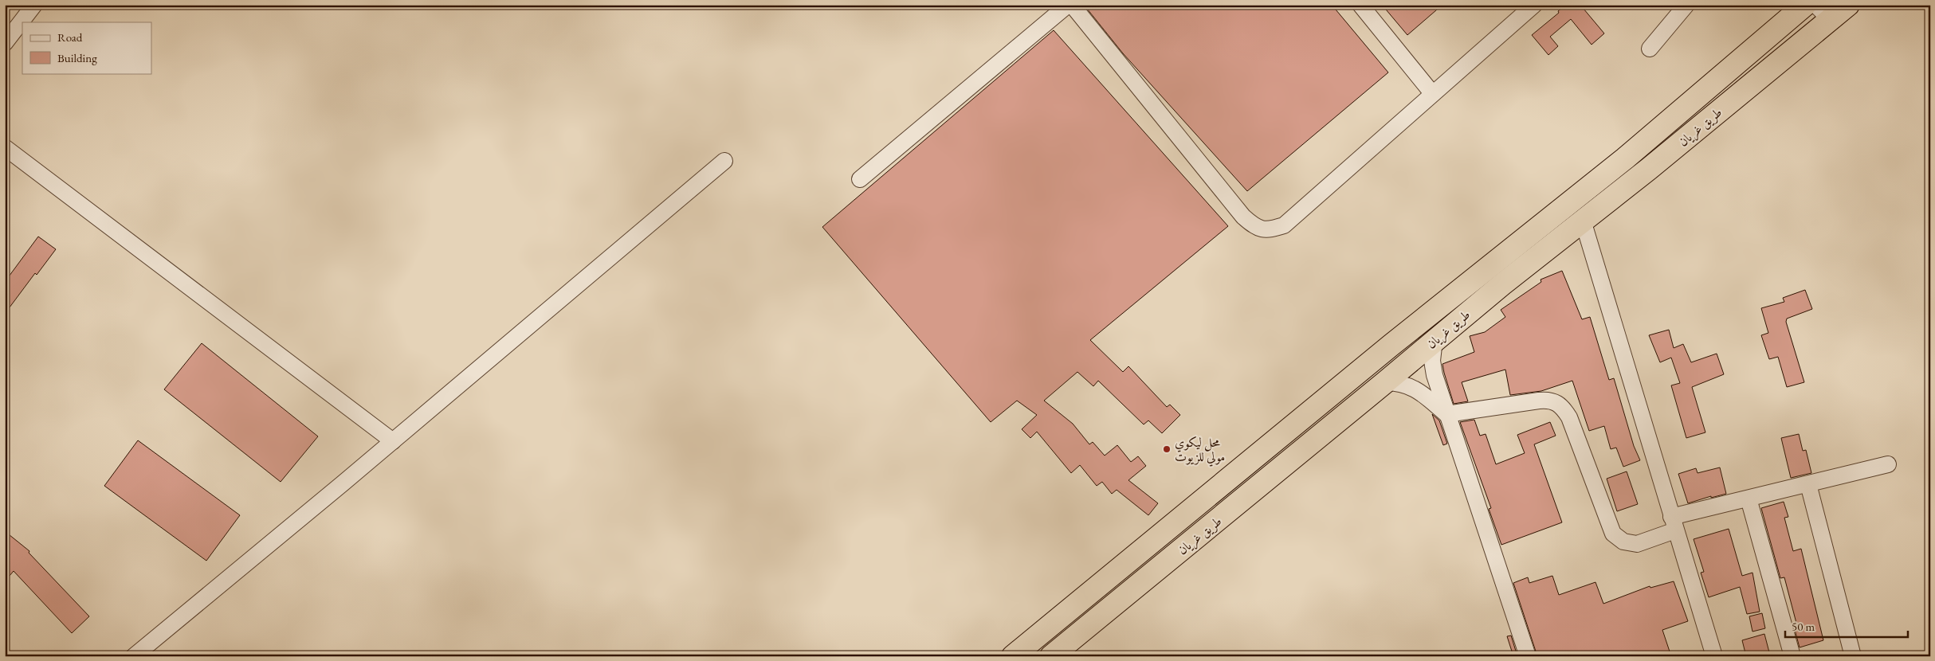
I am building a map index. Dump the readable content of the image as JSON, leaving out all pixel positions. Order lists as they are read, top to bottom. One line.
{"streets":{"highway":["طريق غريان"]},"places":["محل ليكوي مولي للزيوت"],"legend":["Road","Building"],"scale_bar":"50 m"}
